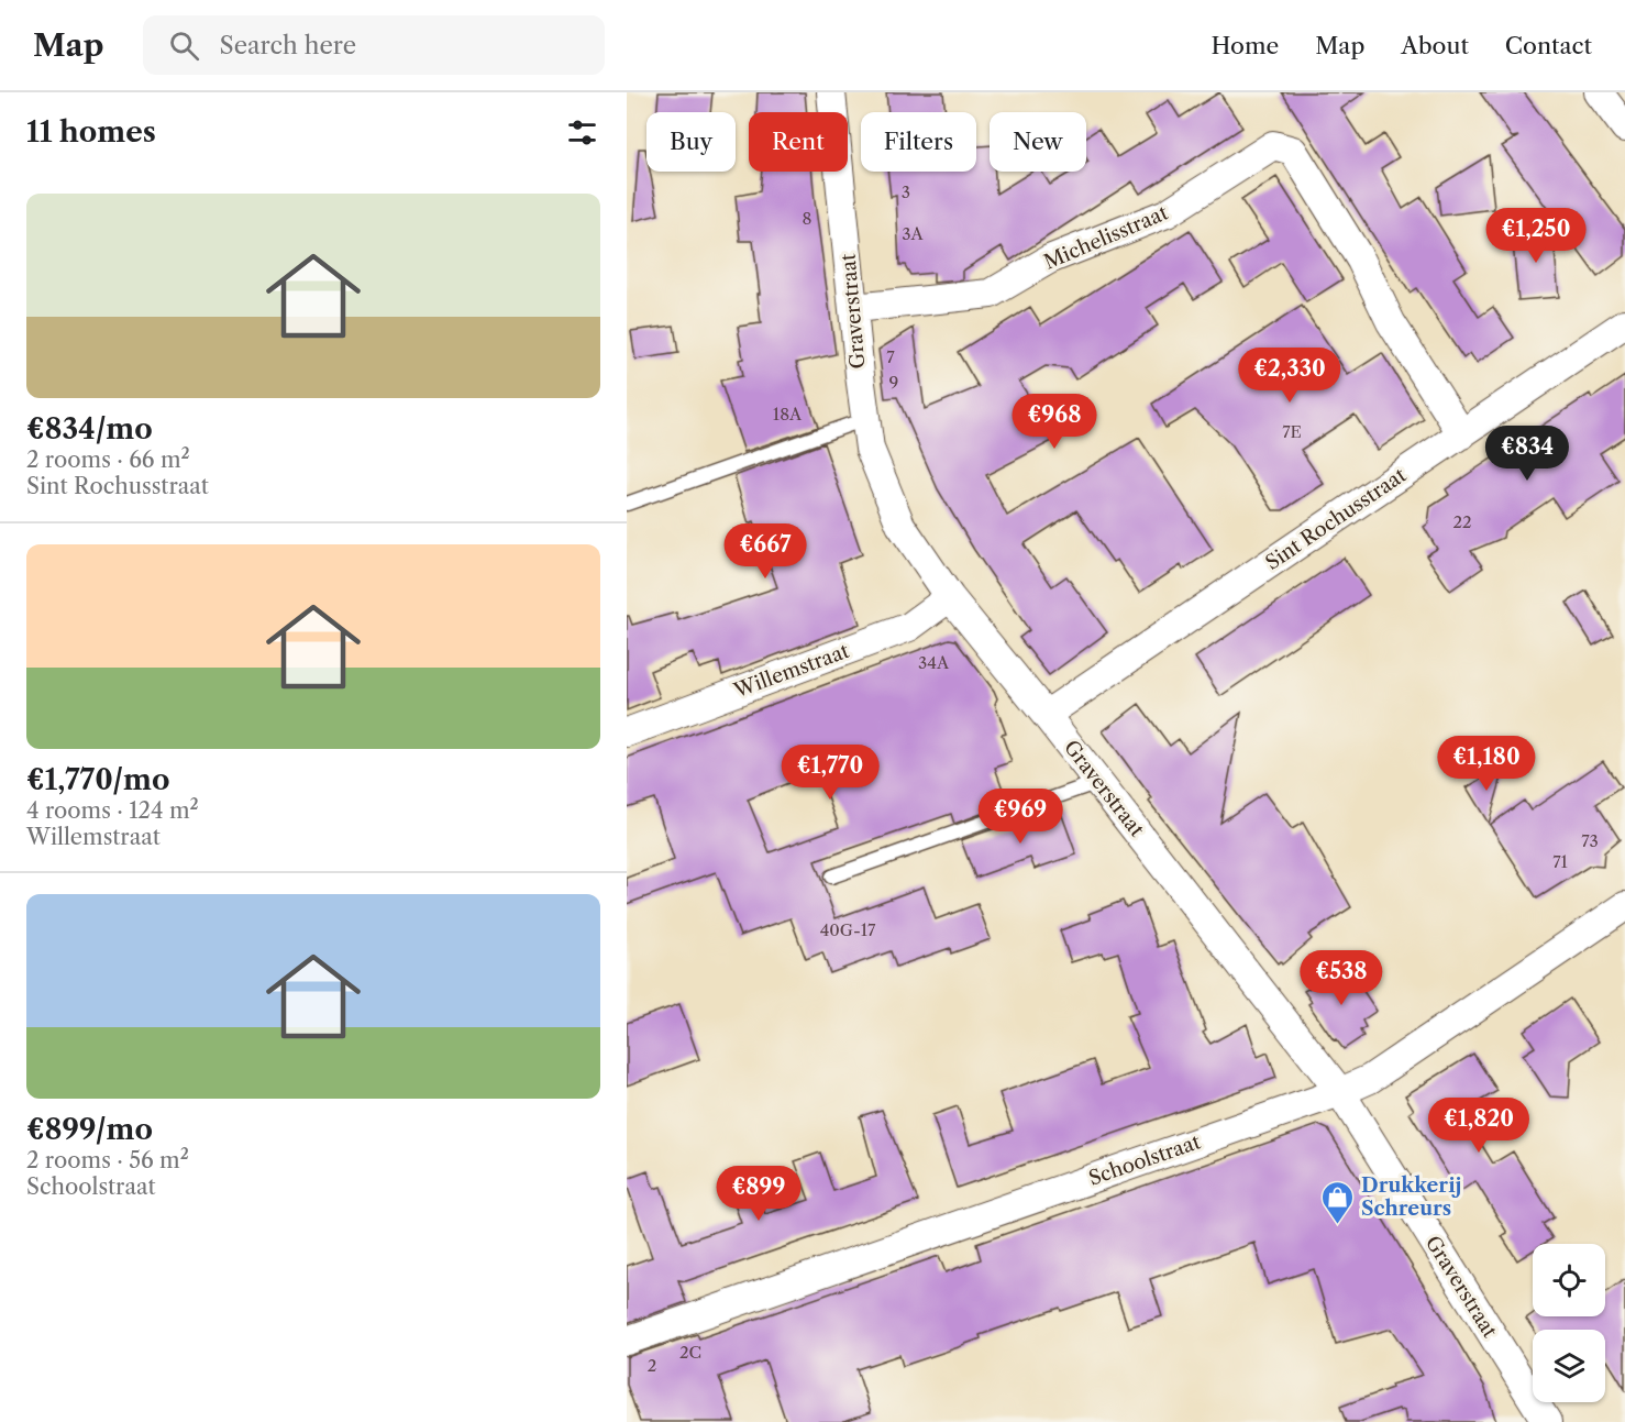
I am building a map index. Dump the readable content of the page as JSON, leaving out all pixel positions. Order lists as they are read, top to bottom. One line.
{"streets":{"street":["Michelisstraat","Graverstraat","Sint Rochusstraat","Willemstraat","Schoolstraat"]},"crossings":[["Michelisstraat","Graverstraat"],["Michelisstraat","Sint Rochusstraat"],["Graverstraat","Sint Rochusstraat"],["Graverstraat","Willemstraat"],["Graverstraat","Schoolstraat"]],"places":{"shop":["Drukkerij Schreurs"]},"house_numbers":["3","8","3A","7","9","18A","7E","22","34A","73","71","40G-17","2C","2"],"page":{"header":"Map","search":"Search here","nav":["Home","Map","About","Contact"],"heading":"11 homes","chip":["Buy","Rent","Filters","New"],"list":[{"name":"€834/mo","note":"2 rooms · 66 m² · Sint Rochusstraat"},{"name":"€1,770/mo","note":"4 rooms · 124 m² · Willemstraat"},{"name":"€899/mo","note":"2 rooms · 56 m² · Schoolstraat"}],"price":["€1,250","€2,330","€968","€834","€667","€1,180","€1,770","€969","€538","€1,820","€899"]}}
